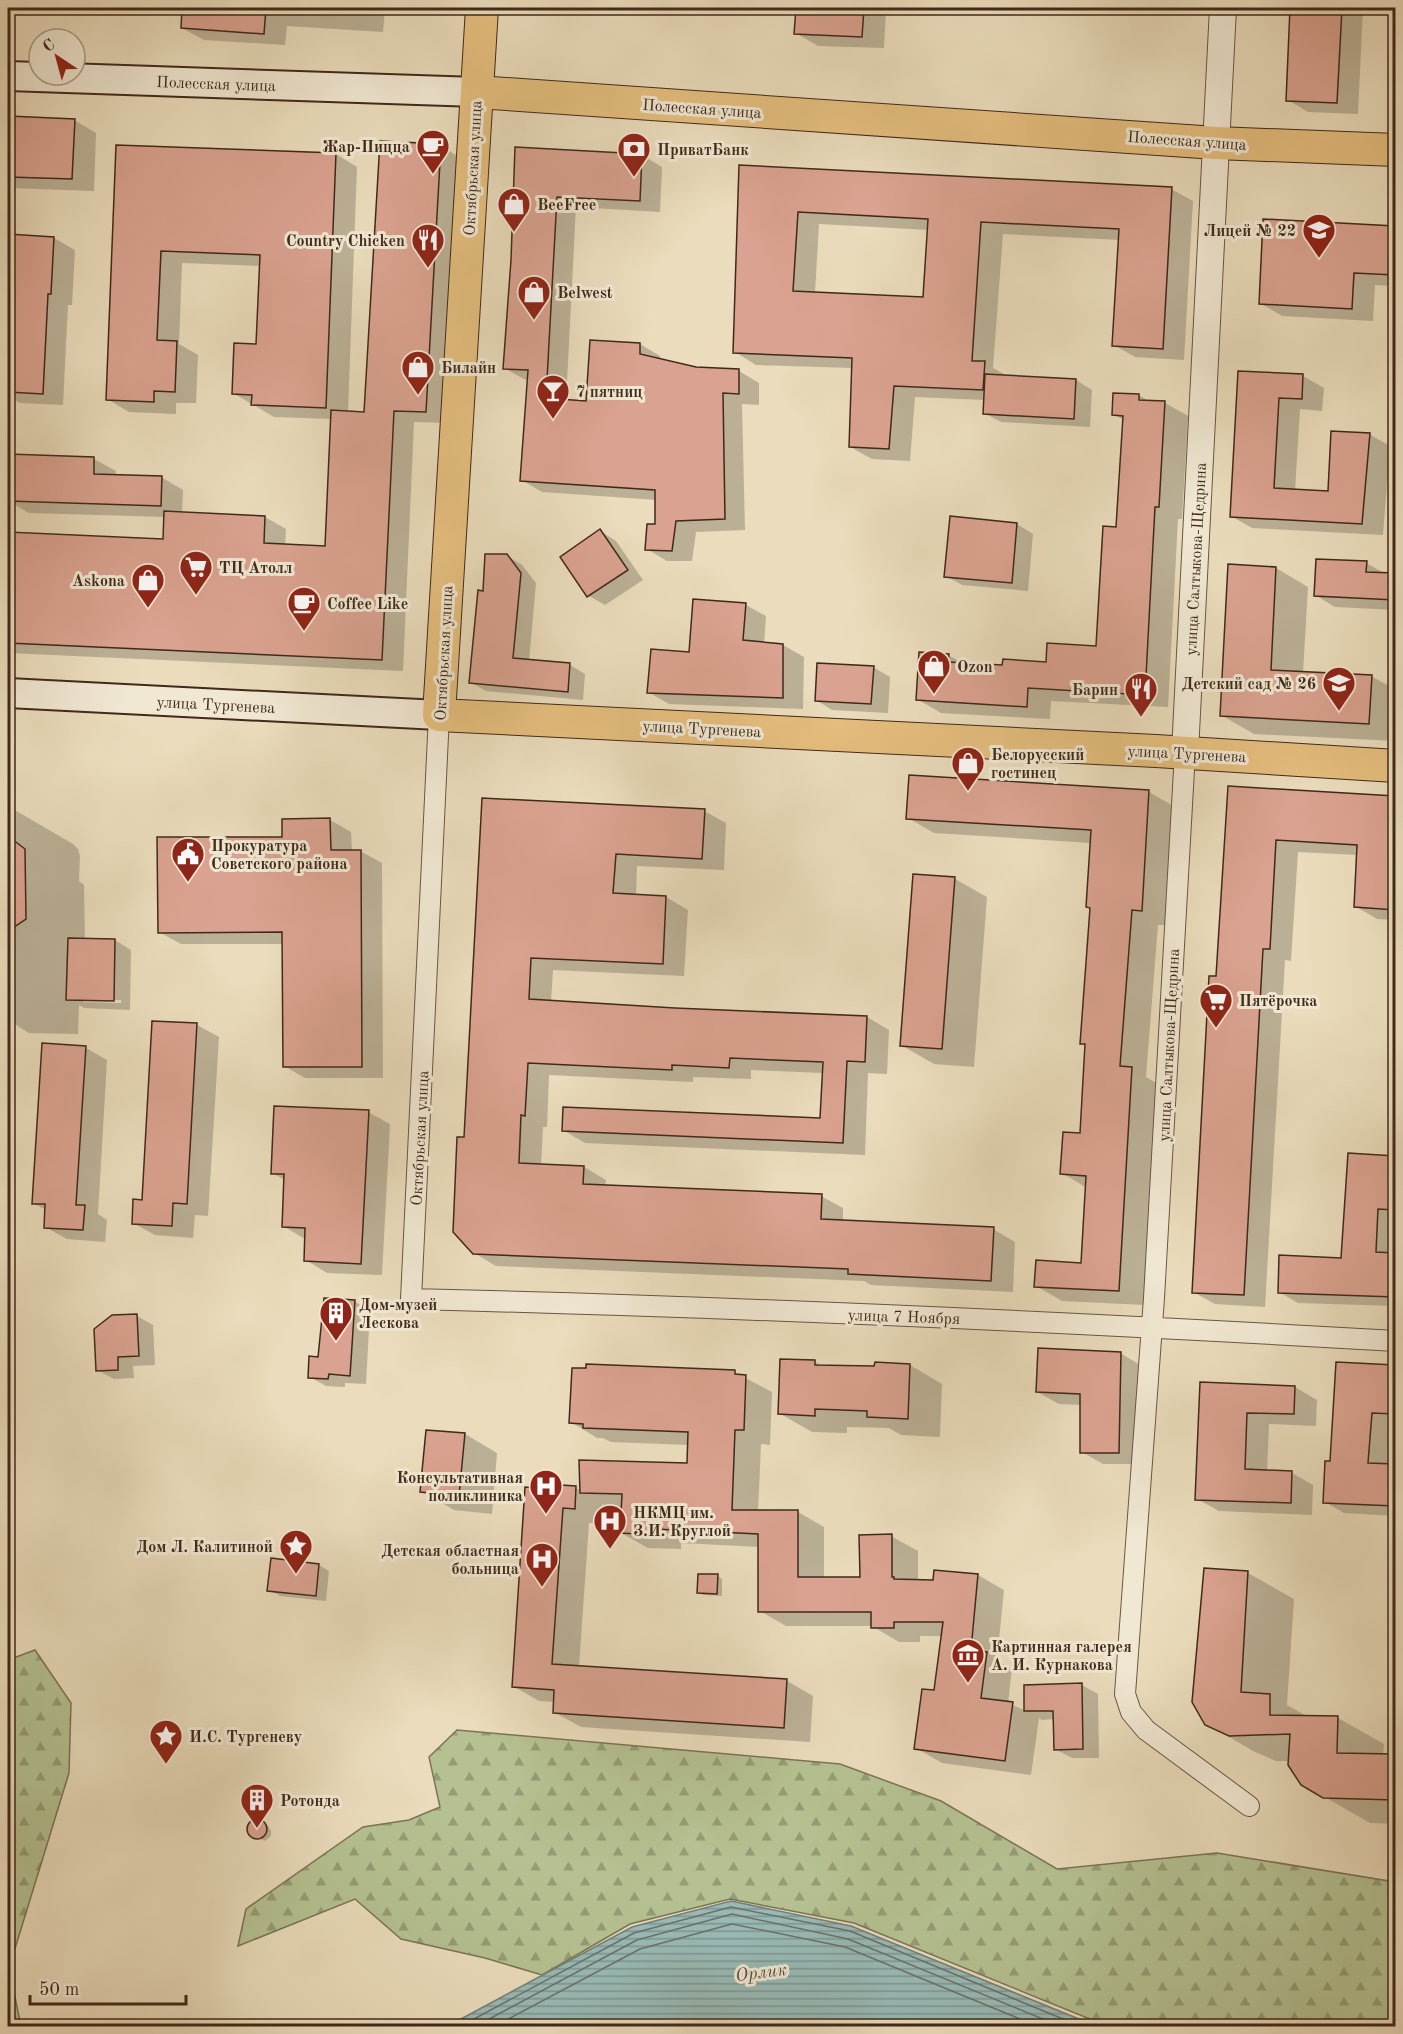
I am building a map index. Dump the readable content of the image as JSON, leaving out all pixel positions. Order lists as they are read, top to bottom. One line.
{"streets":{"main road":["Полесская улица","Октябрьская улица","улица Тургенева"],"street":["улица Салтыкова-Щедрина","улица 7 Ноября"]},"crossings":[["Полесская улица","Октябрьская улица"],["Полесская улица","улица Салтыкова-Щедрина"],["Октябрьская улица","улица Тургенева"],["Октябрьская улица","улица 7 Ноября"],["улица Салтыкова-Щедрина","улица Тургенева"],["улица Салтыкова-Щедрина","улица 7 Ноября"]],"water":["Орлик"],"places":{"cafe":["Жар-Пицца","Coffee Like"],"bank":["ПриватБанк"],"shop":["BeeFree","Belwest","Билайн","Askona","Ozon","Белорусский гостинец"],"school or university":["Лицей № 22","Детский сад № 26"],"restaurant":["Country Chicken","Барин"],"bar":["7 пятниц"],"supermarket":["ТЦ Атолл","Пятёрочка"],"public building":["Прокуратура Советского района"],"building":["Дом-музей Лескова","Ротонда"],"hospital":["Консультативная поликлиника","НКМЦ им. З.И. Круглой","Детская областная больница"],"place":["Дом Л. Калитиной","И.С. Тургеневу"],"museum":["Картинная галерея А. И. Курнакова"]},"scale_bar":"50 m","north":"top left"}
